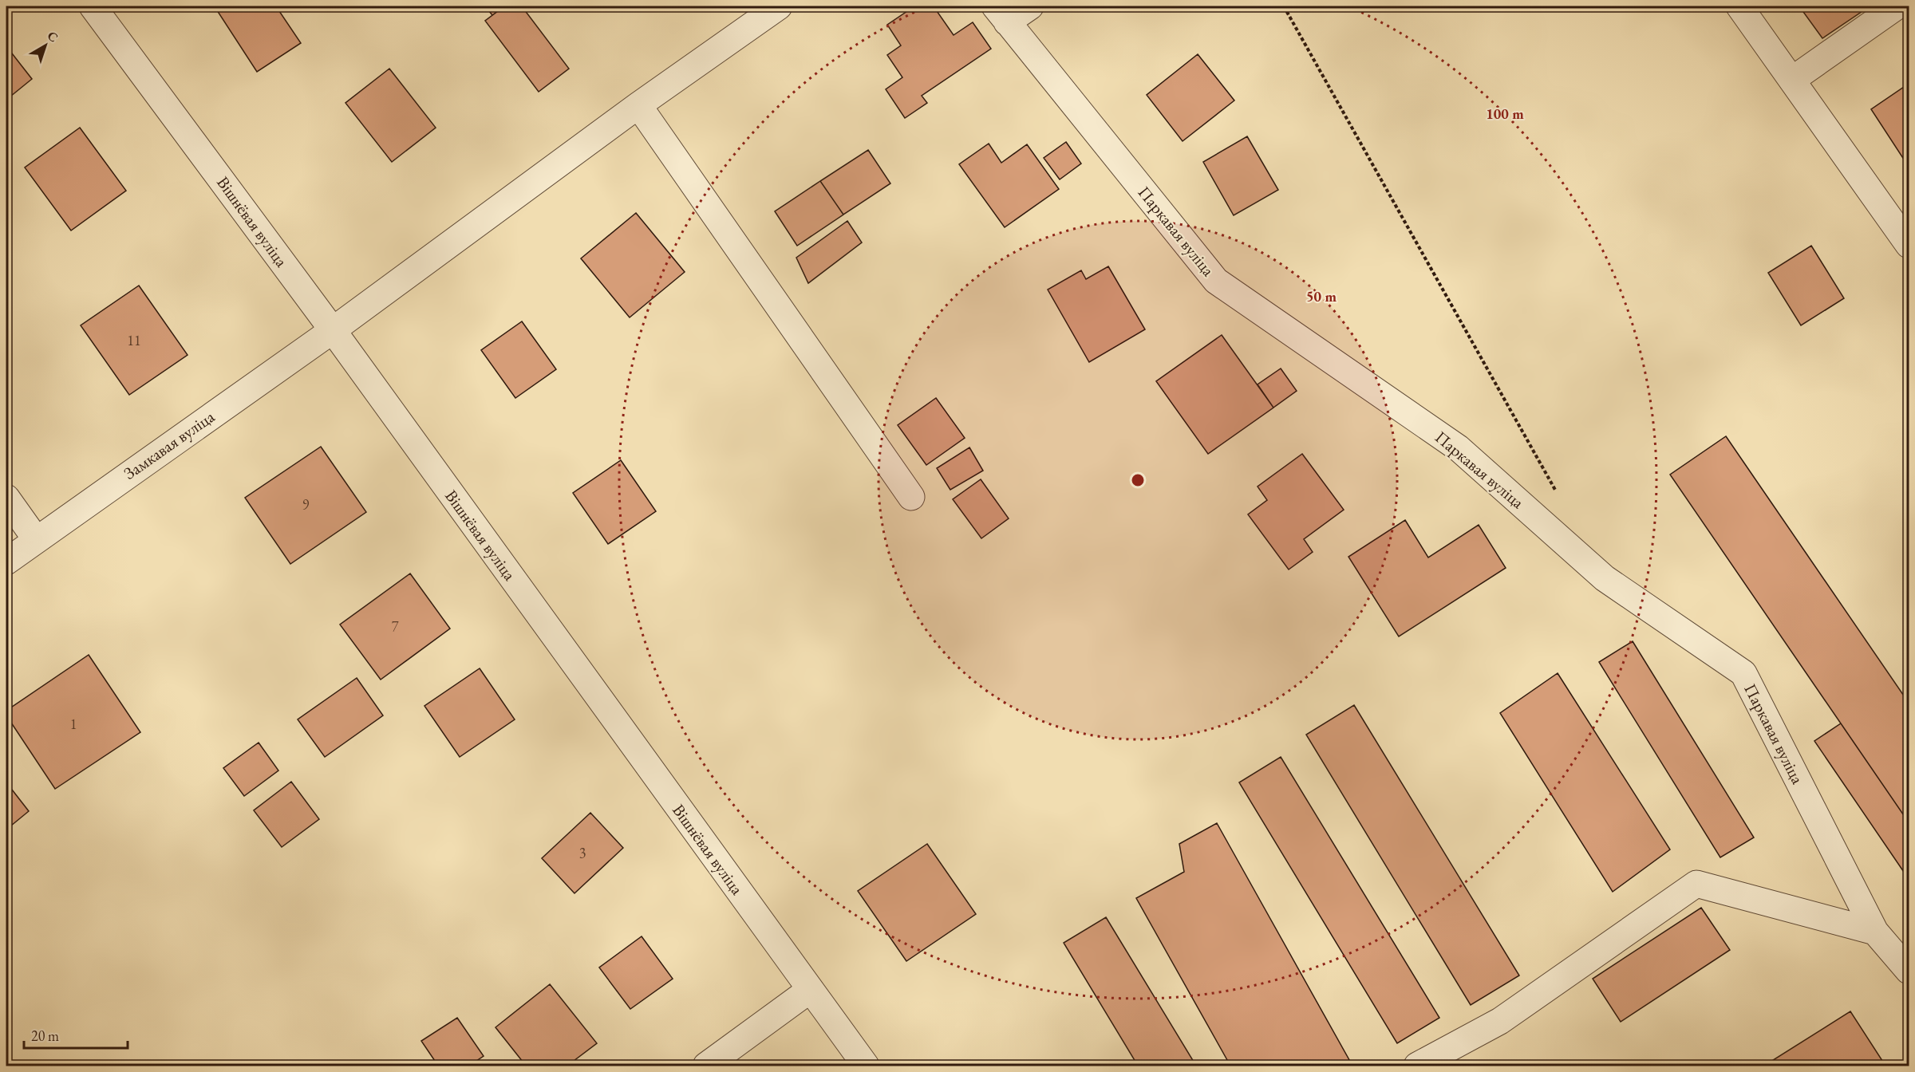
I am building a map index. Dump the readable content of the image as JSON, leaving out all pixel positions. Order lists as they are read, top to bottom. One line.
{"streets":{"street":["Вішнёвая вуліца","Паркавая вуліца","Замкавая вуліца"]},"crossings":[["Вішнёвая вуліца","Замкавая вуліца"]],"house_numbers":["11","9","7","1","3"],"scale_bar":"20 m","north":"top right","rings":["100 m","50 m"]}
